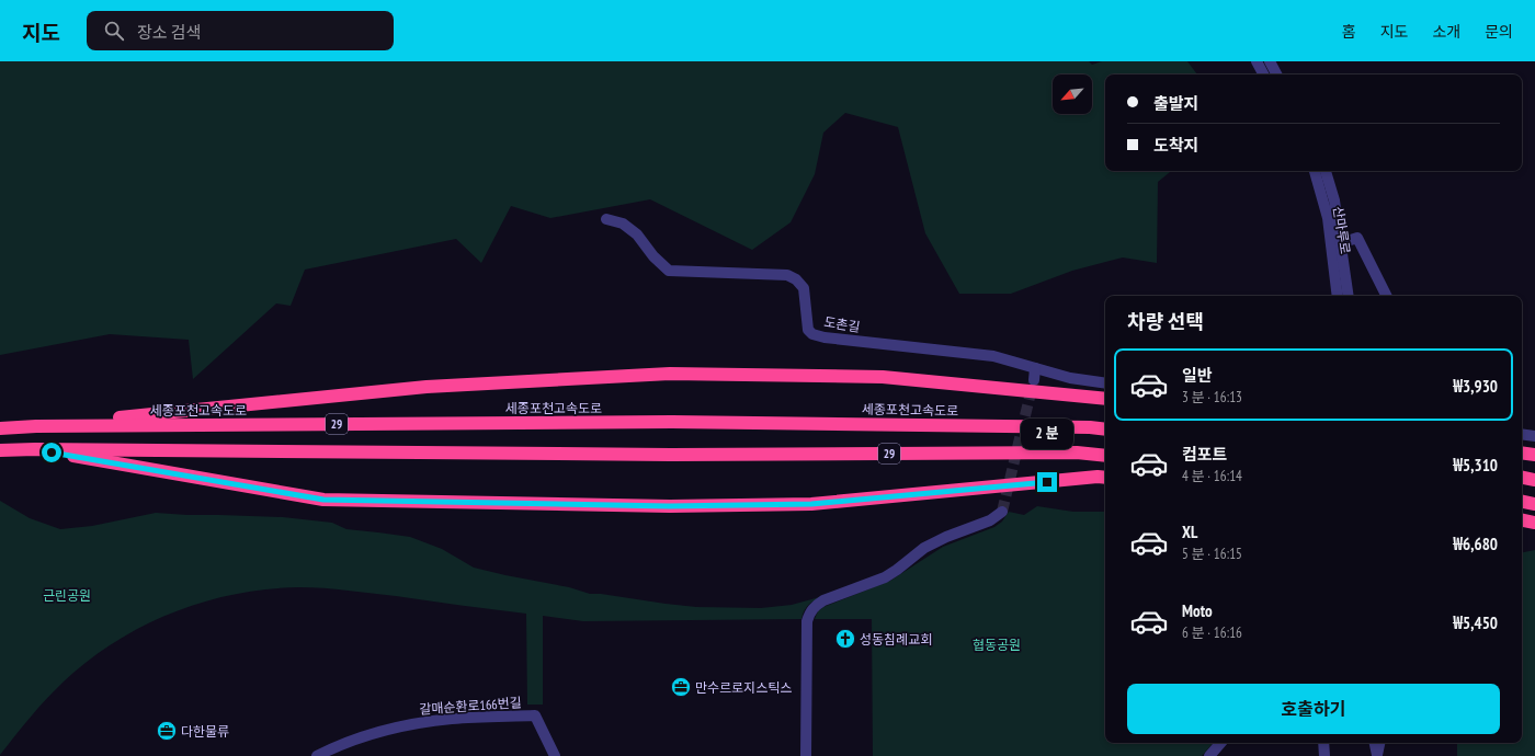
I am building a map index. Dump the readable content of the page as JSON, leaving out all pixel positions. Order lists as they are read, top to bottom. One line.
{"streets":{"highway":["세종포천고속도로","29"],"street":["산마루로","도촌길","갈매순환로166번길"]},"parks":["근린공원","협동공원"],"places":{"church":["성동침례교회"],"office":["만수르로지스틱스","다한물류"]},"north":"bottom left","page":{"header":"지도","search":"장소 검색","nav":["홈","지도","소개","문의"],"banner":["출발지","도착지"],"heading":"차량 선택","list":[{"name":"일반","note":"3 분 · 16:13","value":"₩3,930"},{"name":"컴포트","note":"4 분 · 16:14","value":"₩5,310"},{"name":"XL","note":"5 분 · 16:15","value":"₩6,680"},{"name":"Moto","note":"6 분 · 16:16","value":"₩5,450"}],"bubble":"2 분","buttons":"호출하기"}}
